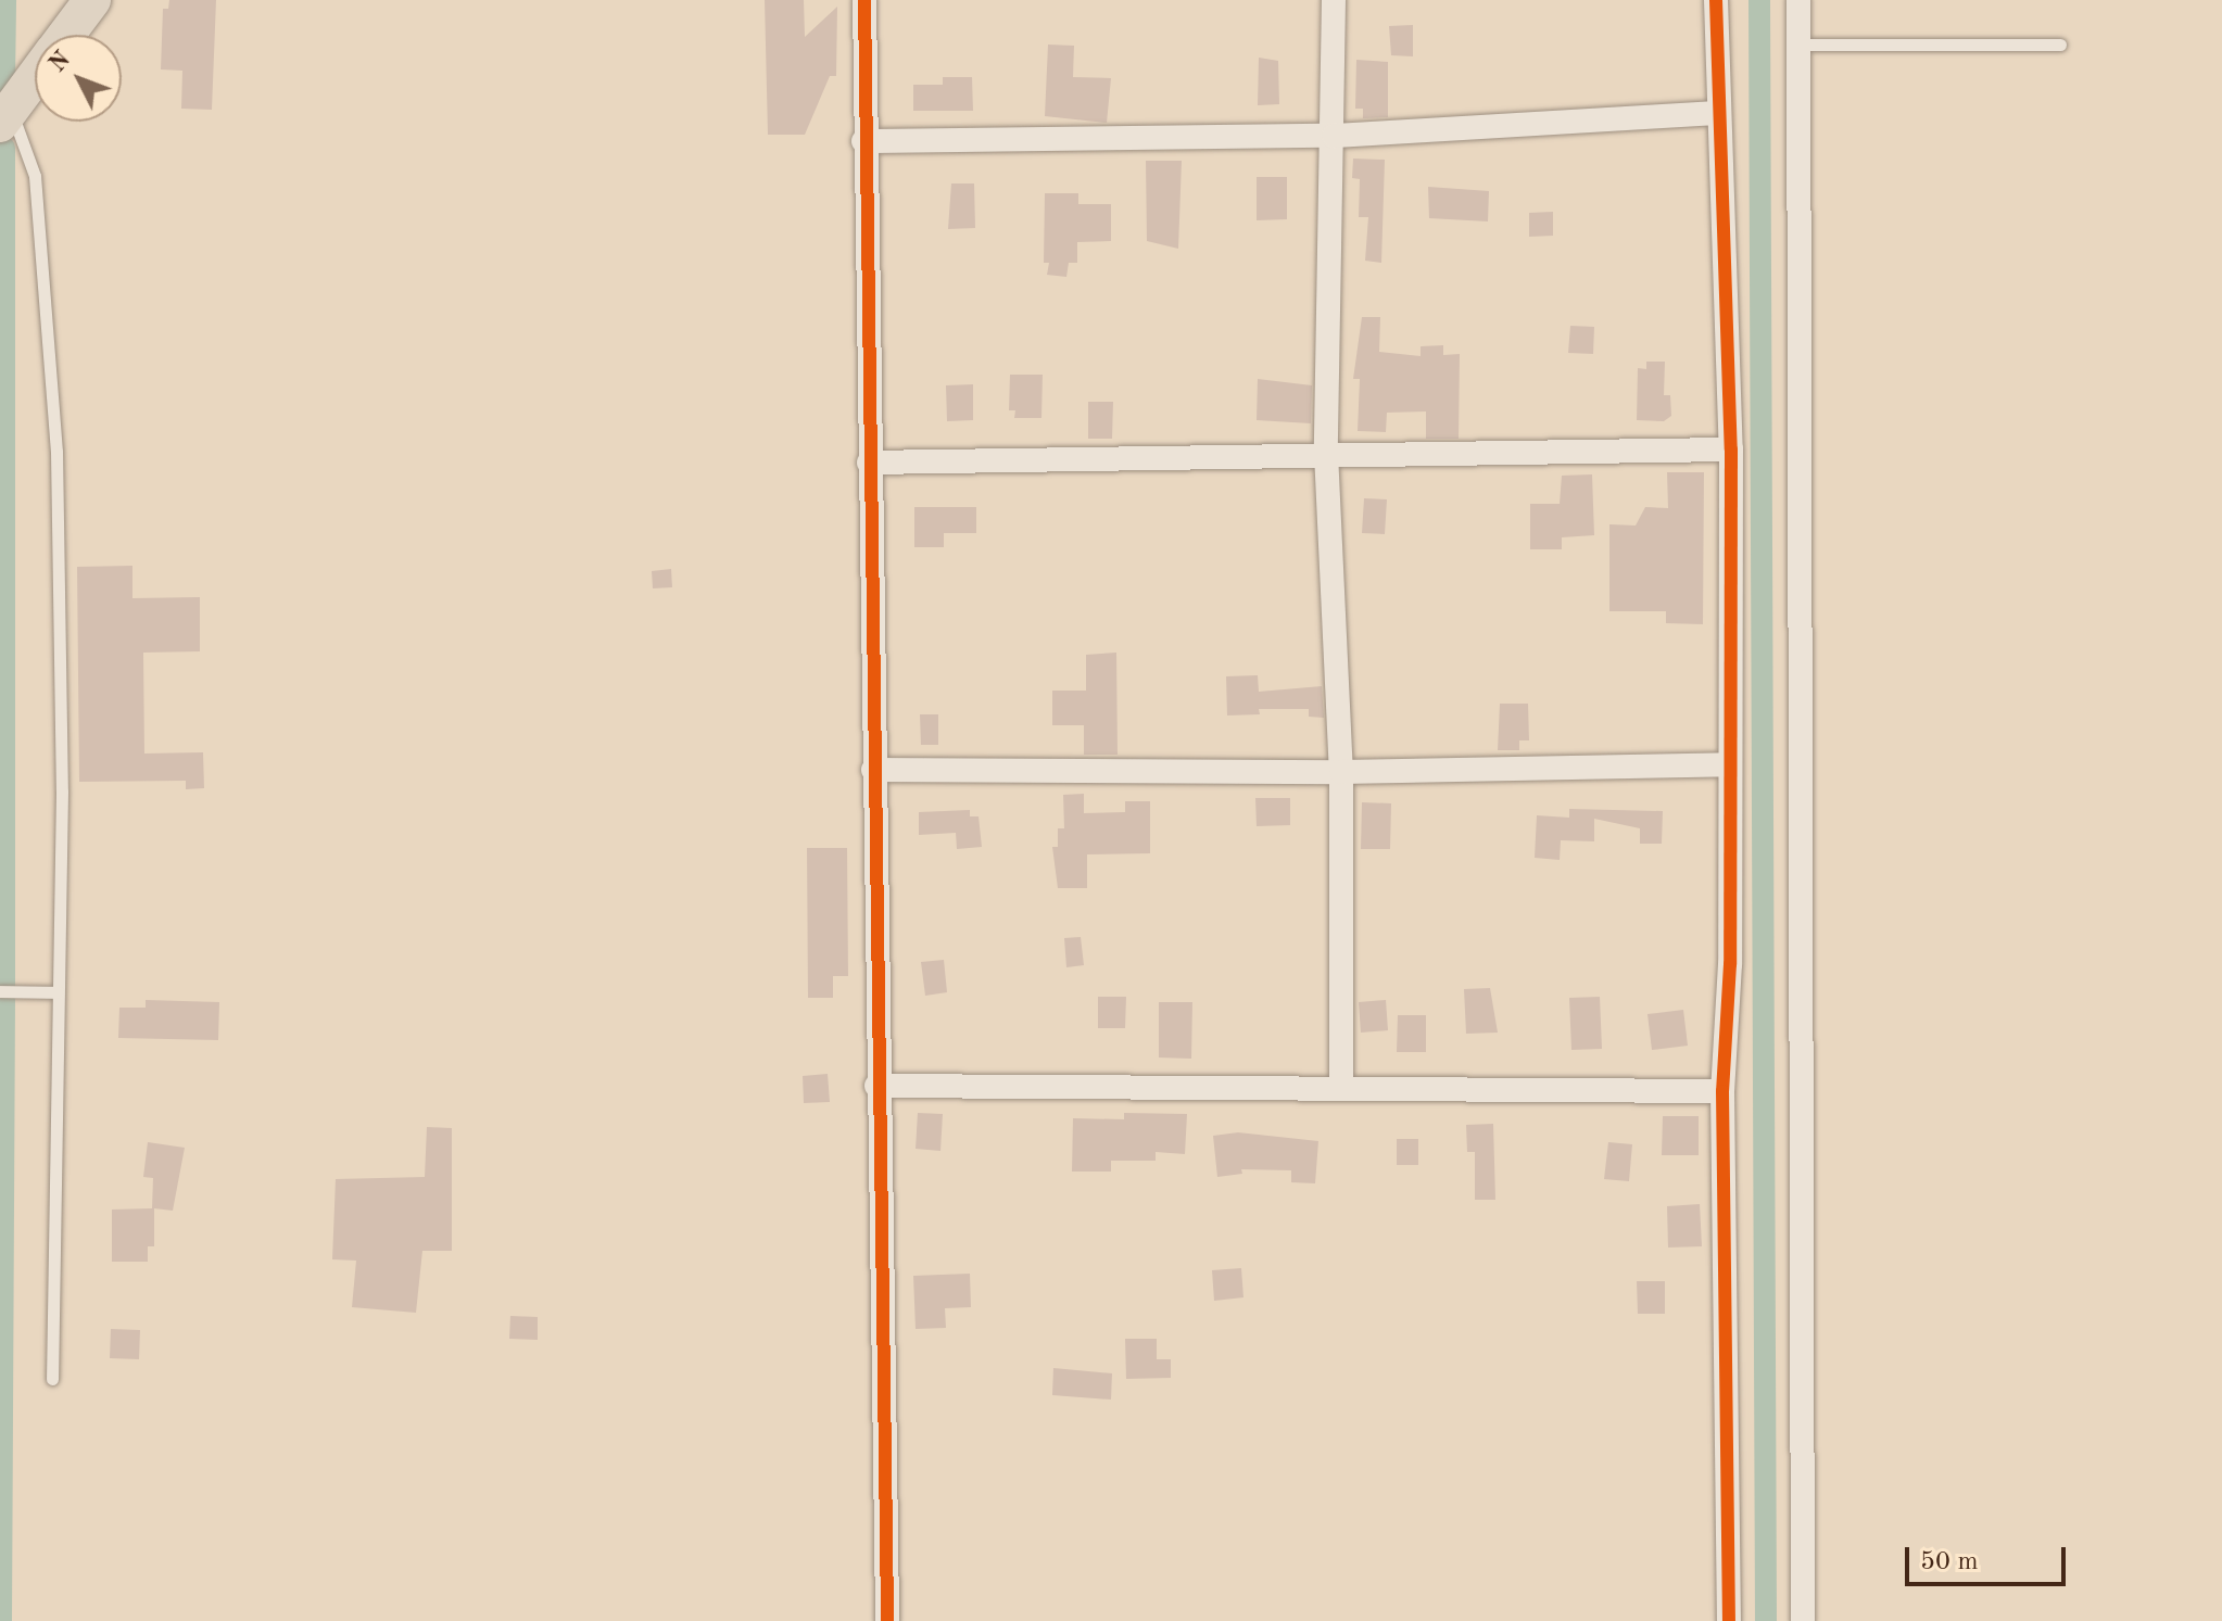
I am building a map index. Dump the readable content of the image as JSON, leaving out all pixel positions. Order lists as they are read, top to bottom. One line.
{"scale_bar":"50 m","north":"top left"}
